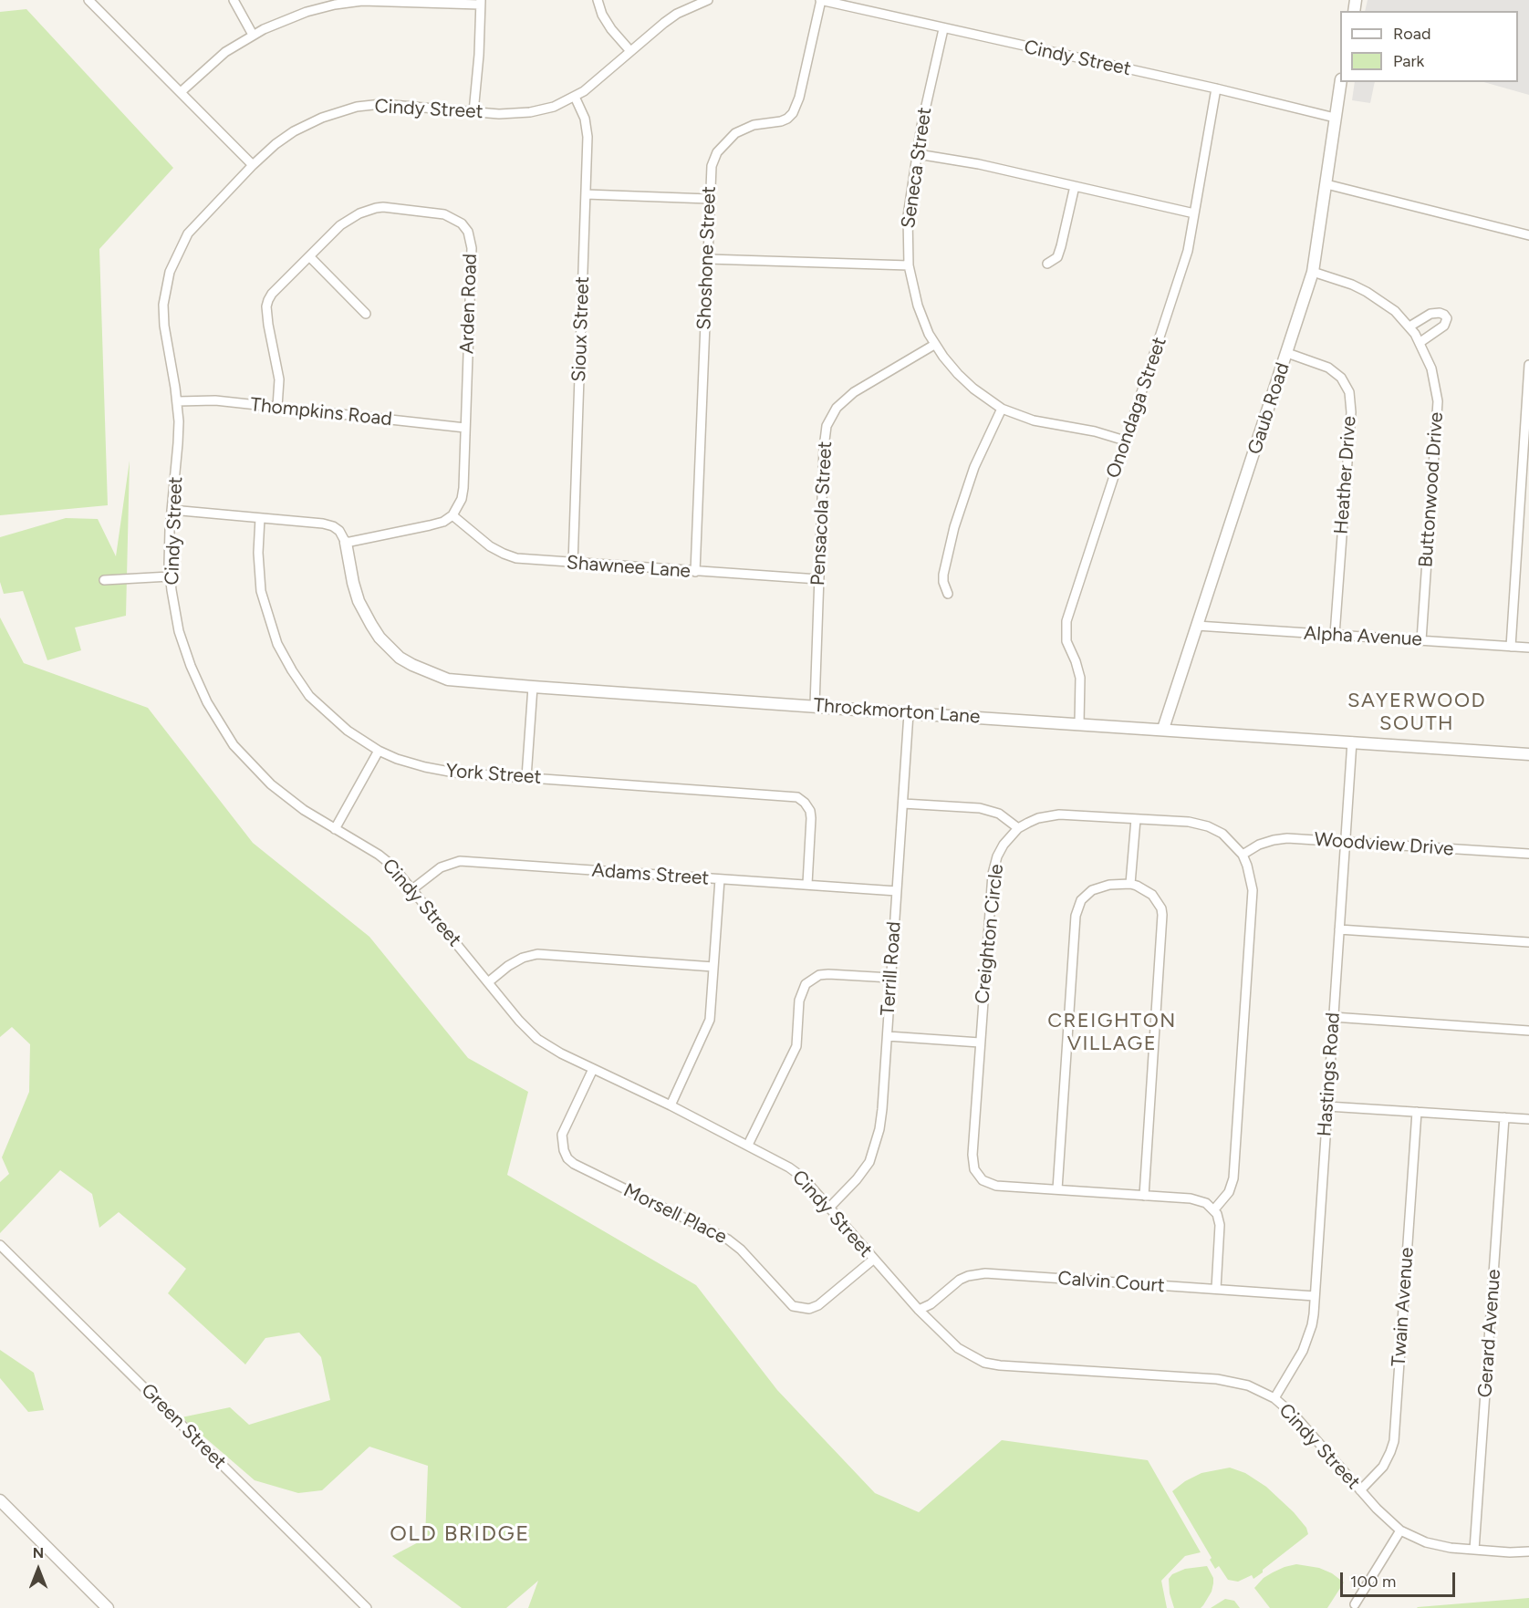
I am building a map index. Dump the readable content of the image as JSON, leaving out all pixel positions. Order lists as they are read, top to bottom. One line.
{"streets":{"street":["Cindy Street","Seneca Street","Shoshone Street","Arden Road","Sioux Street","Onondaga Street","Gaub Road","Thompkins Road","Heather Drive","Buttonwood Drive","Pensacola Street","Shawnee Lane","Alpha Avenue","Throckmorton Lane","York Street","Woodview Drive","Adams Street","Creighton Circle","Terrill Road","Hastings Road","Morsell Place","Calvin Court","Twain Avenue","Gerard Avenue","Green Street"]},"crossings":[["Cindy Street","Seneca Street"],["Cindy Street","Shoshone Street"],["Cindy Street","Sioux Street"],["Cindy Street","Onondaga Street"],["Cindy Street","Gaub Road"],["Cindy Street","Thompkins Road"],["Cindy Street","Adams Street"],["Cindy Street","Terrill Road"],["Cindy Street","Hastings Road"],["Cindy Street","Morsell Place"],["Cindy Street","Calvin Court"],["Cindy Street","Twain Avenue"],["Cindy Street","Gerard Avenue"],["Seneca Street","Onondaga Street"],["Seneca Street","Pensacola Street"],["Shoshone Street","Shawnee Lane"],["Arden Road","Thompkins Road"],["Arden Road","Shawnee Lane"],["Sioux Street","Shawnee Lane"],["Onondaga Street","Throckmorton Lane"],["Gaub Road","Heather Drive"],["Gaub Road","Buttonwood Drive"],["Gaub Road","Alpha Avenue"],["Gaub Road","Throckmorton Lane"],["Heather Drive","Alpha Avenue"],["Buttonwood Drive","Alpha Avenue"],["Pensacola Street","Shawnee Lane"],["Pensacola Street","Throckmorton Lane"],["Throckmorton Lane","Terrill Road"],["Throckmorton Lane","Hastings Road"],["York Street","Adams Street"],["Woodview Drive","Creighton Circle"],["Woodview Drive","Hastings Road"],["Adams Street","Terrill Road"],["Hastings Road","Calvin Court"]],"districts":["SAYERWOOD SOUTH","CREIGHTON VILLAGE","OLD BRIDGE"],"legend":["Road","Park"],"scale_bar":"100 m","north":"top"}
